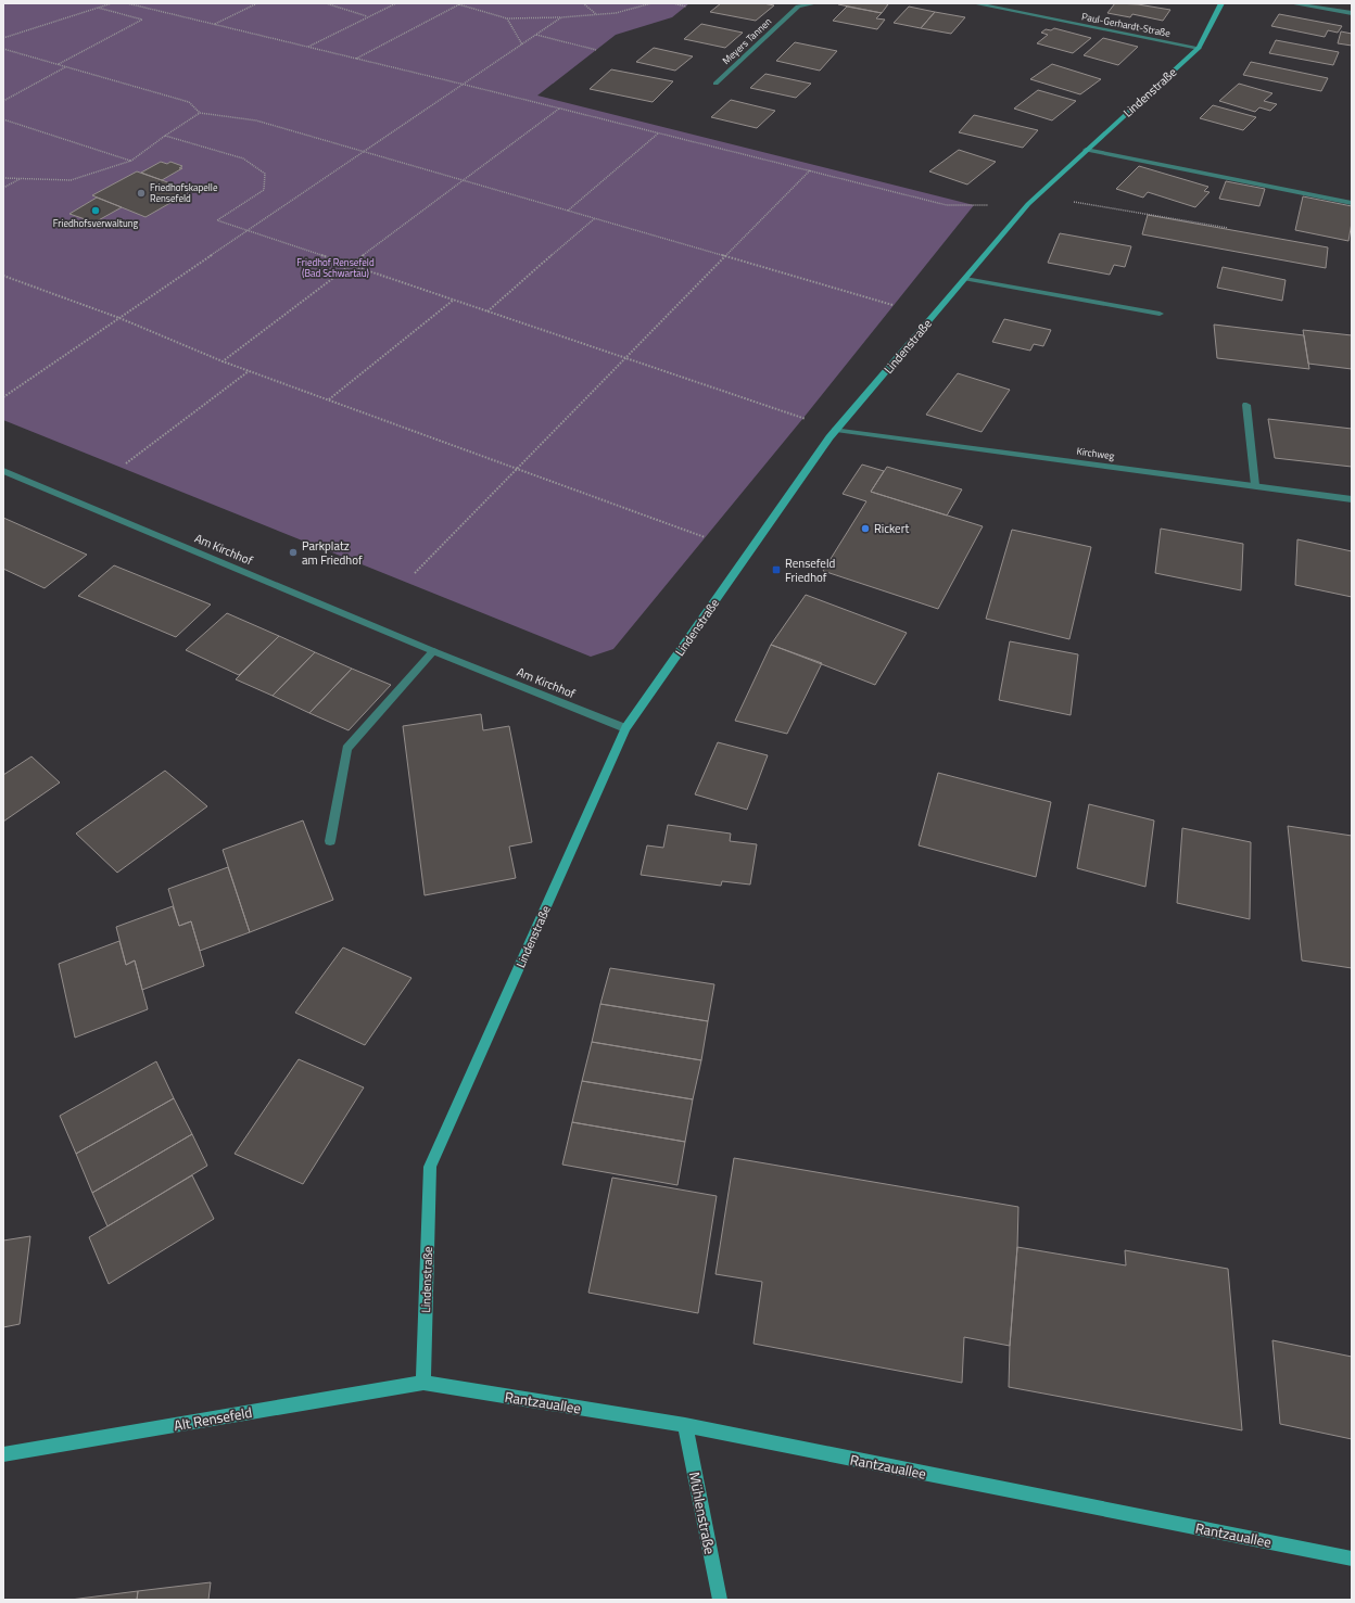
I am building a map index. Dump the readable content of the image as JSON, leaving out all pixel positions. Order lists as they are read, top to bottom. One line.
{"streets":{"street":["Paul-Gerhardt-Straße","Meyers Tannen","Lindenstraße","Kirchweg","Am Kirchhof","Rantzauallee","Alt Rensefeld","Mühlenstraße"]},"crossings":[["Paul-Gerhardt-Straße","Lindenstraße"],["Lindenstraße","Kirchweg"],["Lindenstraße","Am Kirchhof"],["Lindenstraße","Rantzauallee"],["Lindenstraße","Alt Rensefeld"],["Rantzauallee","Alt Rensefeld"],["Rantzauallee","Mühlenstraße"]],"parks":["Friedhof Rensefeld (Bad Schwartau)"],"places":{"other":["Friedhofskapelle Rensefeld","Friedhofsverwaltung","Rickert","Parkplatz am Friedhof"],"transit":["Rensefeld Friedhof"]}}
